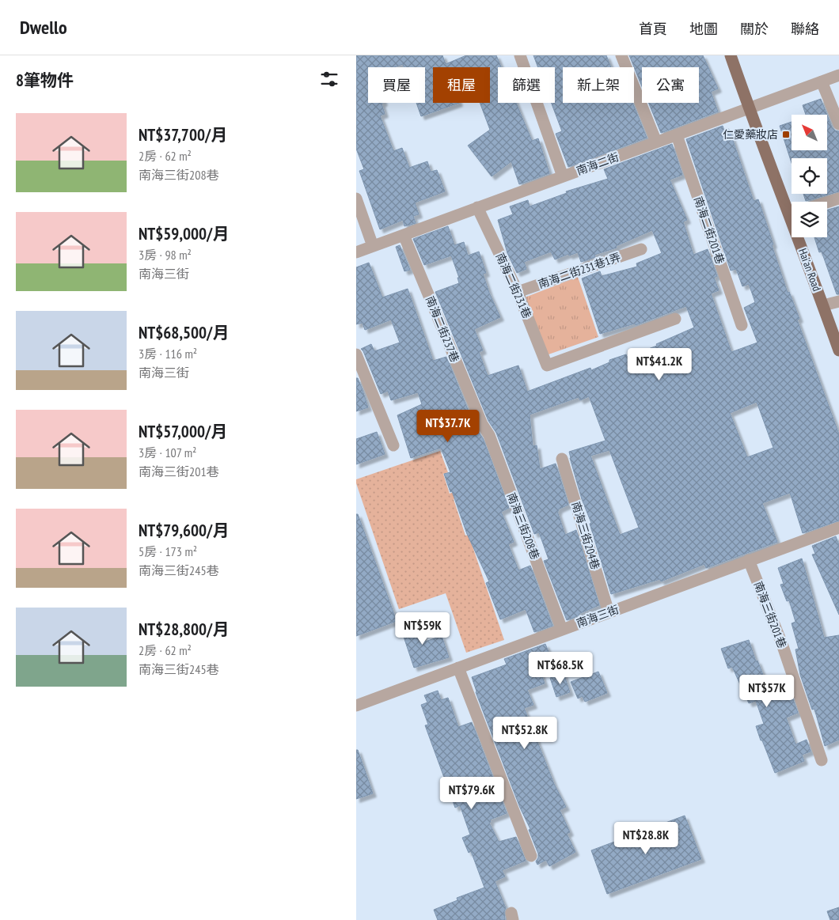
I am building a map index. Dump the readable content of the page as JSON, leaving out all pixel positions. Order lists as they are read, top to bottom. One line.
{"streets":{"main road":["Hai'an Road"],"street":["南海二街","南海二街201巷","南海二街231巷1弄","南海二街231巷","南海二街237巷","南海三街208巷","南海三街204巷","南海三街201巷","南海三街"]},"crossings":[["南海二街","南海二街201巷"],["南海二街","Hai'an Road"],["南海二街","南海二街231巷"],["南海二街","南海二街237巷"],["南海二街231巷1弄","南海二街231巷"],["南海二街237巷","南海三街208巷"],["南海三街208巷","南海三街"],["南海三街204巷","南海三街"],["南海三街201巷","南海三街"]],"places":{"transit":["仁愛藥妝店"]},"north":"top left","page":{"header":"Dwello","nav":["首頁","地圖","關於","聯絡"],"heading":"8筆物件","chip":["買屋","租屋","篩選","新上架","公寓"],"list":[{"name":"NT$37,700/月","note":"2房 · 62 m² · 南海三街208巷"},{"name":"NT$59,000/月","note":"3房 · 98 m² · 南海三街"},{"name":"NT$68,500/月","note":"3房 · 116 m² · 南海三街"},{"name":"NT$57,000/月","note":"3房 · 107 m² · 南海三街201巷"},{"name":"NT$79,600/月","note":"5房 · 173 m² · 南海三街245巷"},{"name":"NT$28,800/月","note":"2房 · 62 m² · 南海三街245巷"}],"price":["NT$41.2K","NT$37.7K","NT$59K","NT$68.5K","NT$57K","NT$52.8K","NT$79.6K","NT$28.8K"]}}
